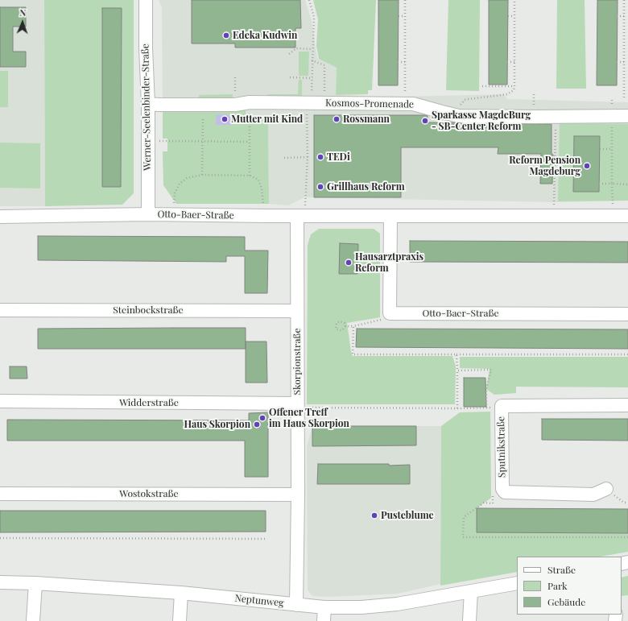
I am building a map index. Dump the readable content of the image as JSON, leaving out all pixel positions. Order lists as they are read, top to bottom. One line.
{"streets":{"street":["Kosmos-Promenade","Werner-Seelenbinder-Straße","Otto-Baer-Straße","Steinbockstraße","Skorpionstraße","Widderstraße","Sputnikstraße","Wostokstraße","Neptunweg"]},"crossings":[["Kosmos-Promenade","Werner-Seelenbinder-Straße"],["Werner-Seelenbinder-Straße","Otto-Baer-Straße"],["Otto-Baer-Straße","Skorpionstraße"],["Steinbockstraße","Skorpionstraße"],["Skorpionstraße","Widderstraße"],["Skorpionstraße","Wostokstraße"],["Skorpionstraße","Neptunweg"]],"places":["Edeka Kudwin","Mutter mit Kind","Rossmann","Sparkasse MagdeBurg - SB-Center Reform","TEDi","Reform Pension Magdeburg","Grillhaus Reform","Hausarztpraxis Reform","Offener Treff im Haus Skorpion","Haus Skorpion","Pusteblume"],"legend":["Straße","Park","Gebäude"],"north":"top"}
